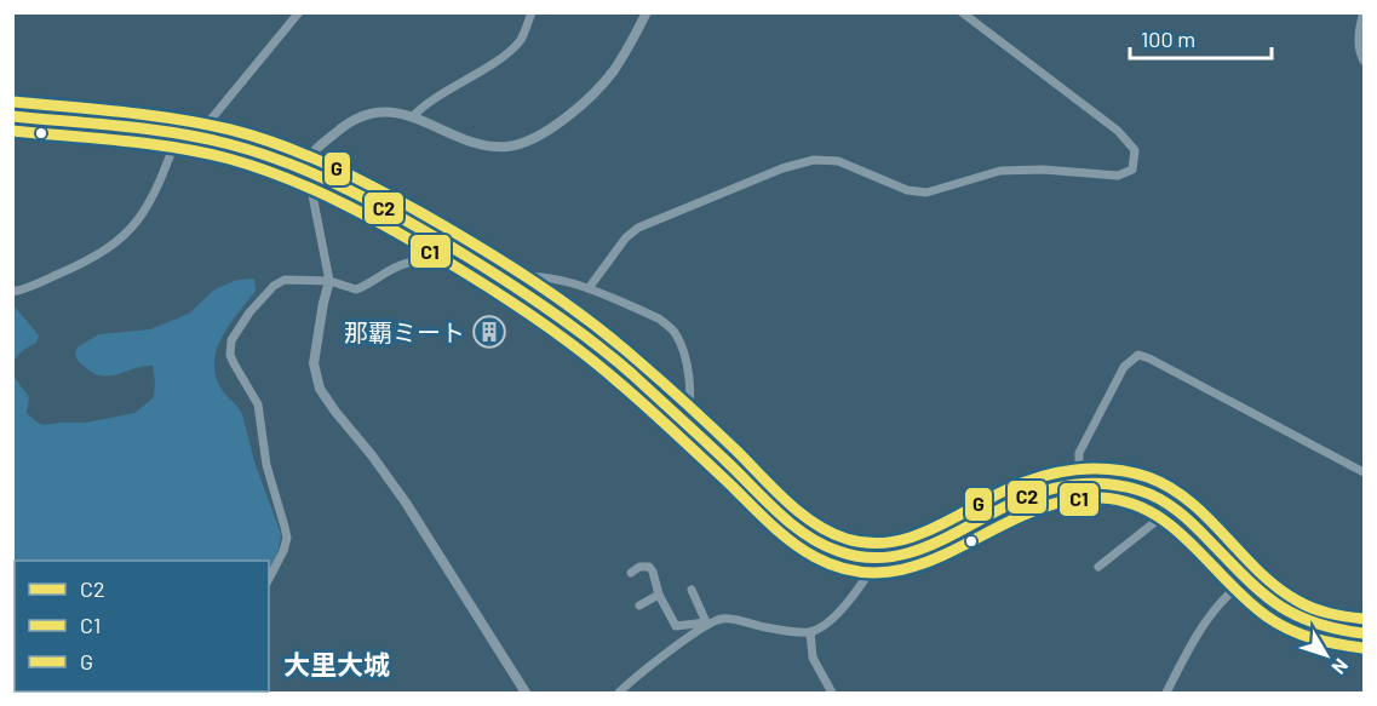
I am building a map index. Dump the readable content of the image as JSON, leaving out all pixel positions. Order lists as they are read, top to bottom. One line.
{"districts":["大里大城"],"places":{"building":["那覇ミート"]},"lines":["transit line G","transit line C2","transit line C1"],"legend":["C2","C1","G"],"scale_bar":"100 m","north":"bottom right"}
